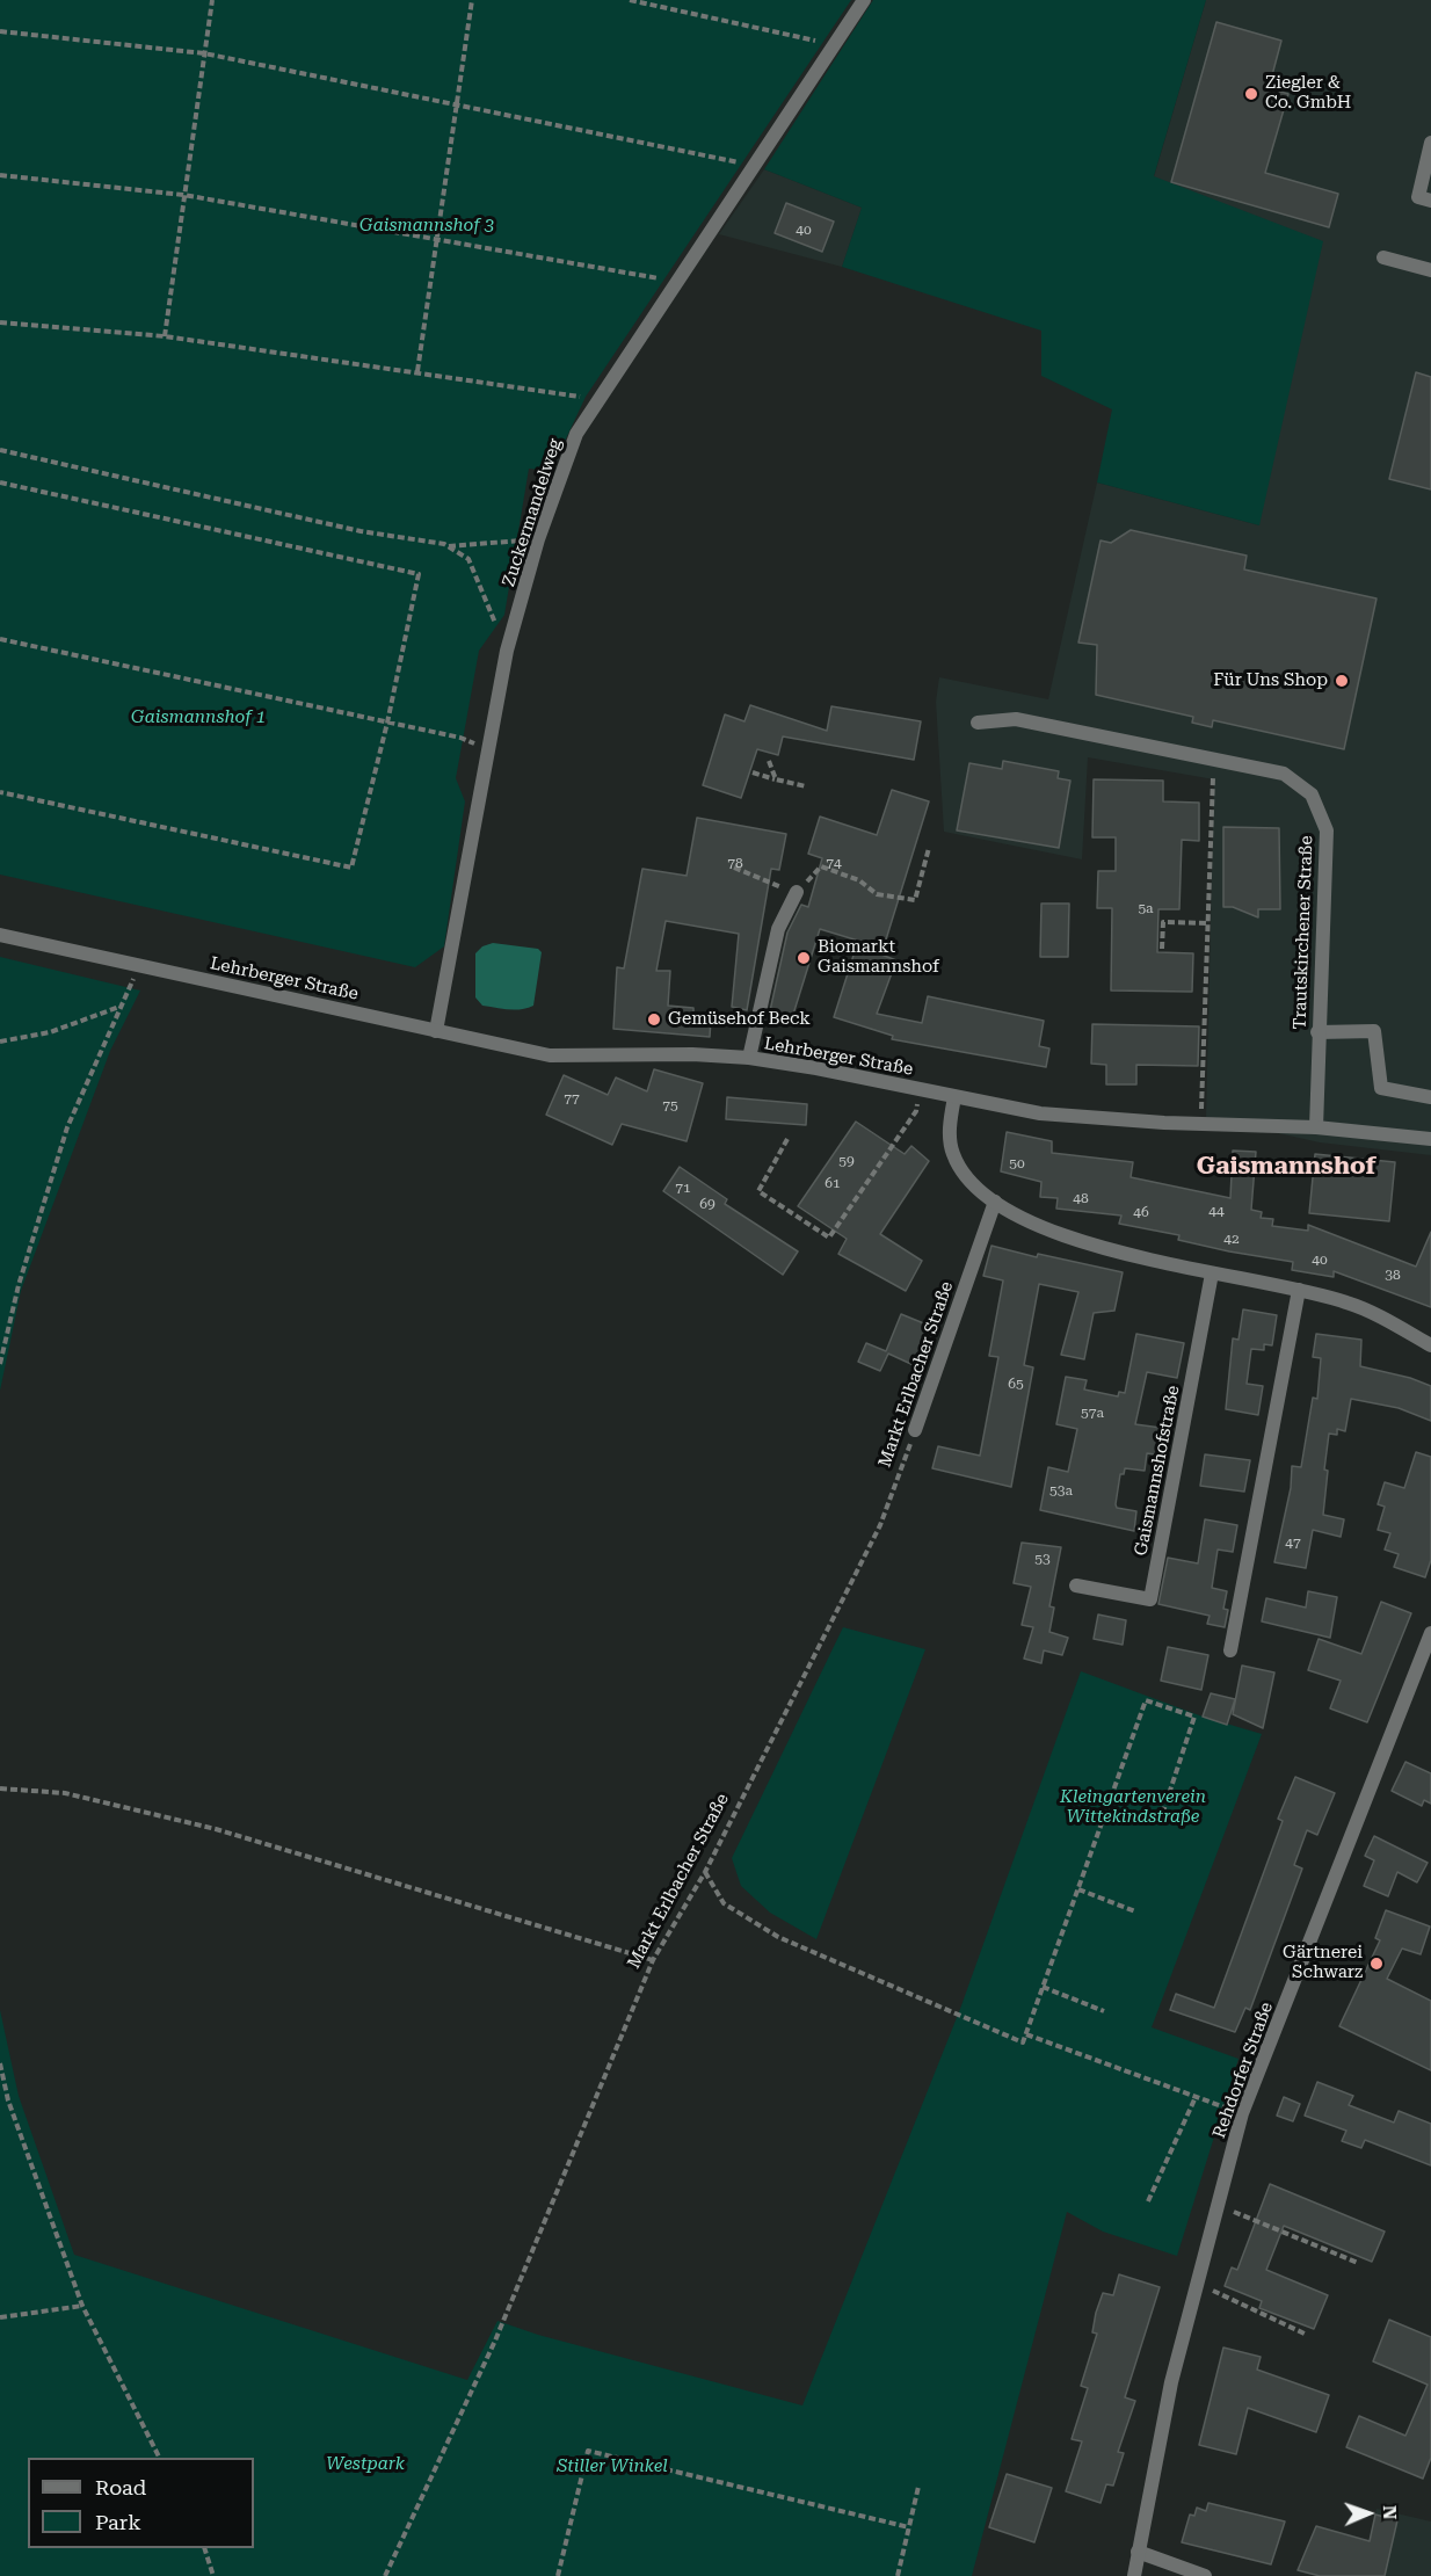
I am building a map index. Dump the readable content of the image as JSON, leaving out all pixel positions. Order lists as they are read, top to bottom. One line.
{"streets":{"street":["Zuckermandelweg","Trautskirchener Straße","Lehrberger Straße","Markt Erlbacher Straße","Gaismannshofstraße","Rehdorfer Straße"]},"crossings":[["Zuckermandelweg","Lehrberger Straße"],["Trautskirchener Straße","Lehrberger Straße"]],"districts":["Gaismannshof"],"parks":["Gaismannshof 3","Gaismannshof 1","Kleingartenverein Wittekindstraße","Westpark","Stiller Winkel"],"places":["Ziegler & Co. GmbH","Für Uns Shop","Biomarkt Gaismannshof","Gemüsehof Beck","Gärtnerei Schwarz"],"house_numbers":["40","78","74","5a","77","75","59","50","61","71","48","69","44","46","42","40","38","65","57a","53a","47","53"],"legend":["Road","Park"],"north":"right"}
